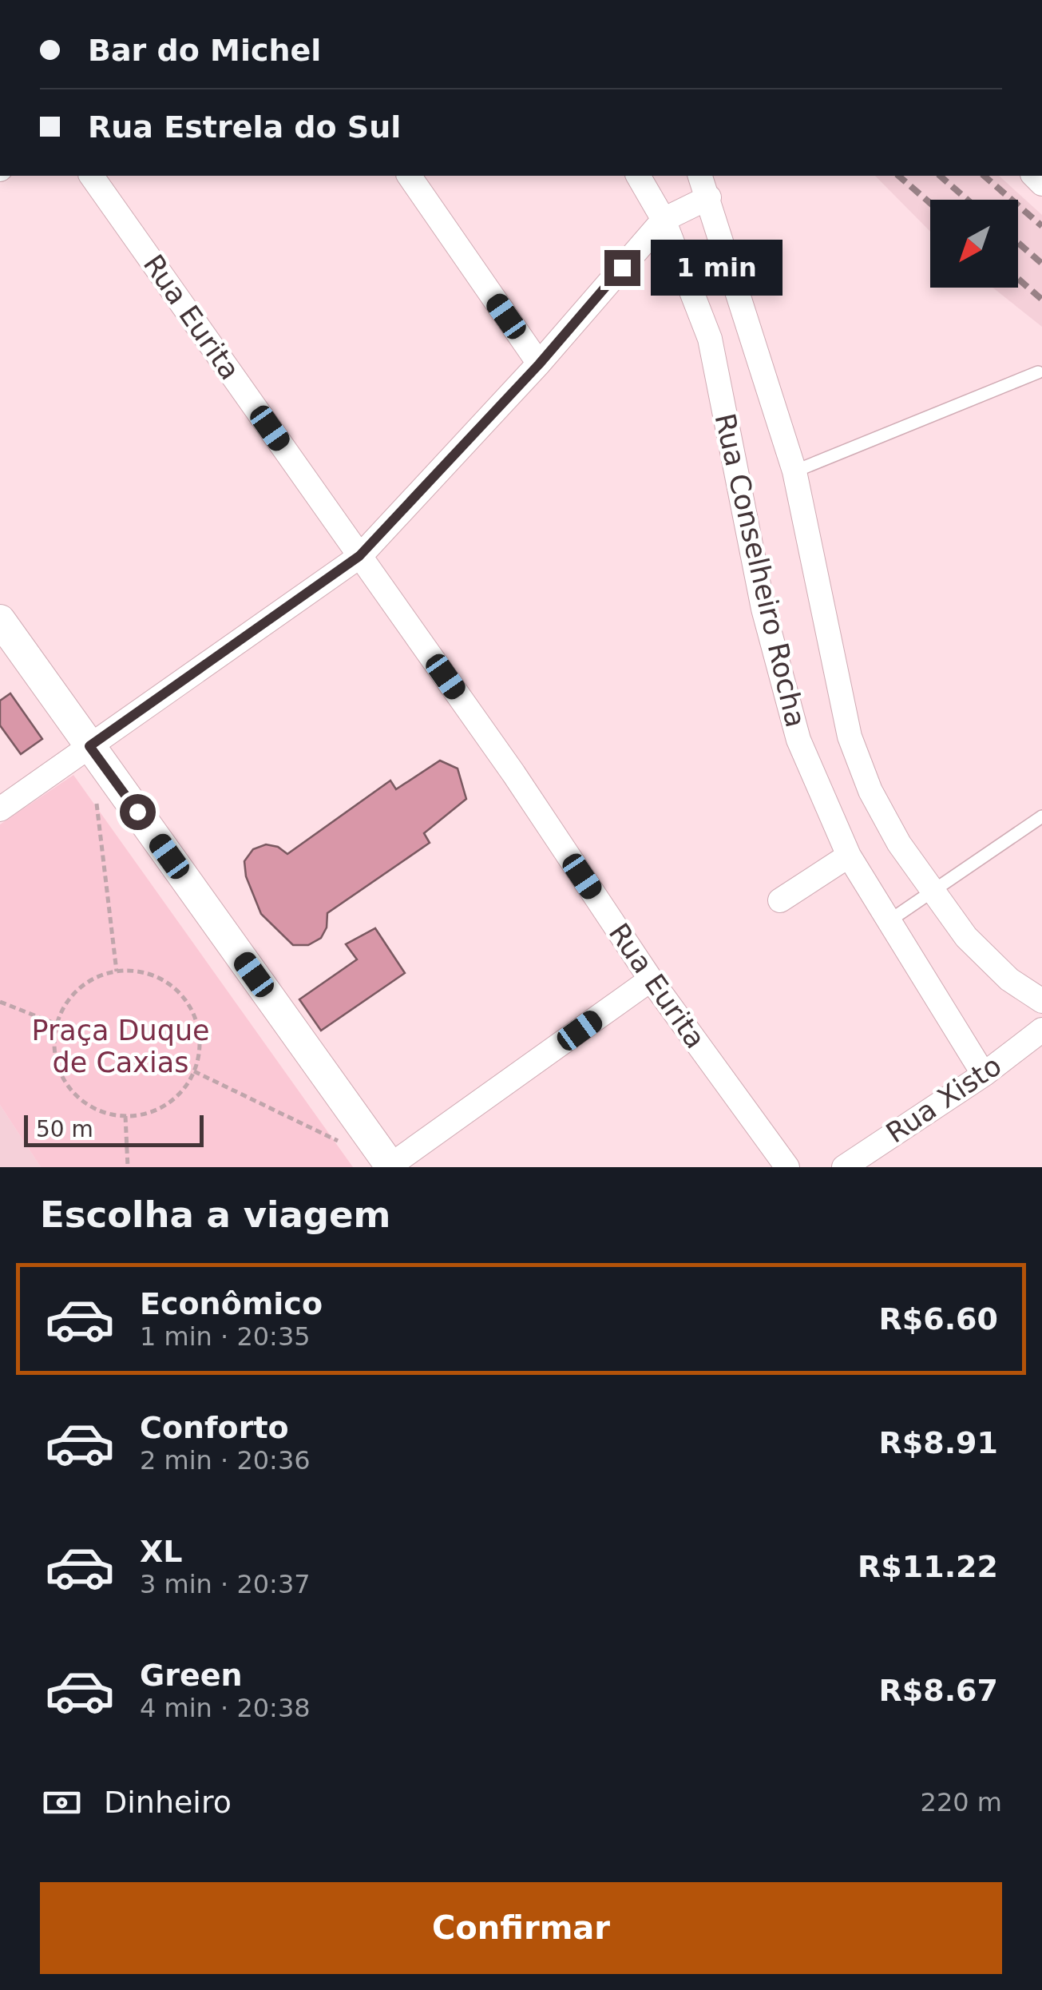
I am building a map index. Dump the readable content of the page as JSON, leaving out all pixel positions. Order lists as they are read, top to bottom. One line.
{"streets":{"street":["Rua Eurita","Rua Conselheiro Rocha","Rua Xisto"]},"crossings":[["Rua Conselheiro Rocha","Rua Xisto"]],"parks":["Praça Duque de Caxias"],"scale_bar":"50 m","north":"bottom left","page":{"banner":["Bar do Michel","Rua Estrela do Sul"],"bubble":"1 min","scale":"50 m","heading":"Escolha a viagem","list":[{"name":"Econômico","note":"1 min · 20:35","value":"R$6.60"},{"name":"Conforto","note":"2 min · 20:36","value":"R$8.91"},{"name":"XL","note":"3 min · 20:37","value":"R$11.22"},{"name":"Green","note":"4 min · 20:38","value":"R$8.67"}],"pay":["Dinheiro","220 m"],"buttons":"Confirmar"}}
